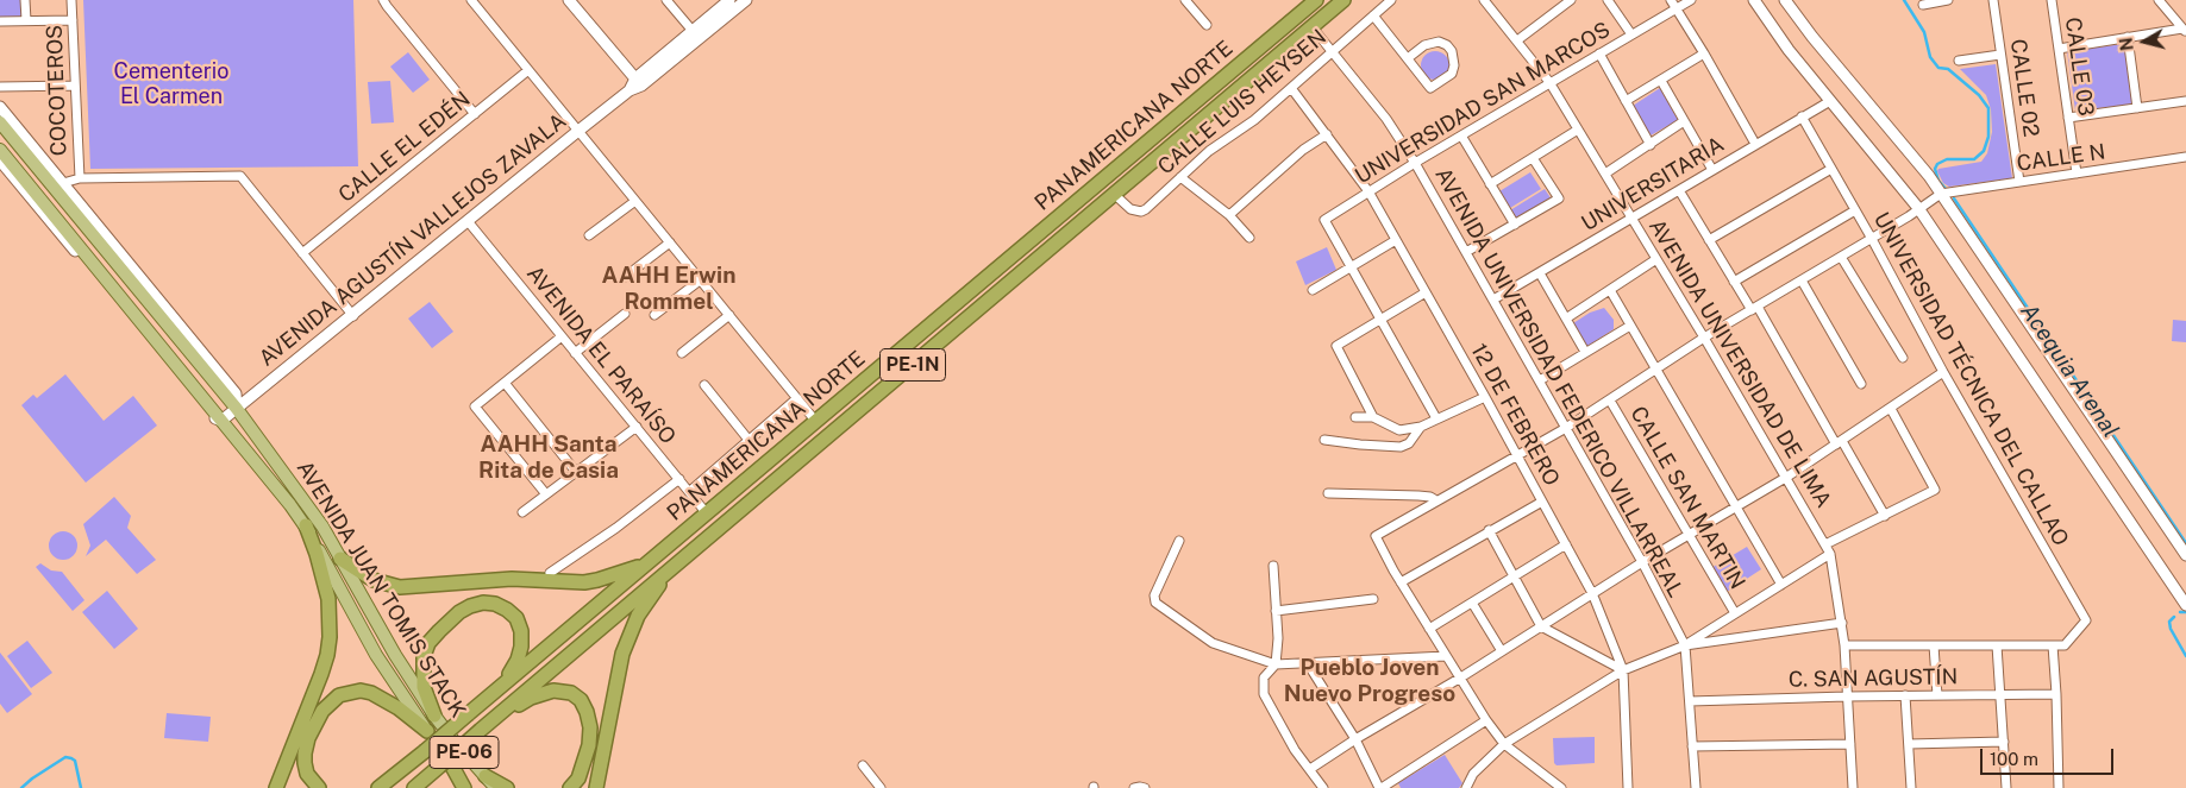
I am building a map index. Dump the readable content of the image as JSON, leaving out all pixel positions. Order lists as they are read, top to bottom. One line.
{"streets":{"highway":["PANAMERICANA NORTE","PE-1N"],"main road":["AVENIDA JUAN TOMIS STACK","PE-06"],"street":["CALLE 03","CALLE 02","COCOTEROS","CALLE LUIS HEYSEN","UNIVERSIDAD SAN MARCOS","CALLE EL EDÉN","CALLE N","UNIVERSITARIA","AVENIDA AGUSTÍN VALLEJOS ZAVALA","AVENIDA EL PARAÍSO","AVENIDA UNIVERSIDAD DE LIMA","UNIVERSIDAD TÉCNICA DEL CALLAO","AVENIDA UNIVERSIDAD FEDERICO VILLARREAL","12 DE FEBRERO","CALLE SAN MARTIN","C. SAN AGUSTÍN"]},"crossings":[["CALLE 03","CALLE N"],["CALLE 02","CALLE N"],["CALLE LUIS HEYSEN","PANAMERICANA NORTE"],["CALLE LUIS HEYSEN","AVENIDA UNIVERSIDAD FEDERICO VILLARREAL"],["CALLE LUIS HEYSEN","12 DE FEBRERO"],["UNIVERSIDAD SAN MARCOS","AVENIDA UNIVERSIDAD DE LIMA"],["UNIVERSIDAD SAN MARCOS","AVENIDA UNIVERSIDAD FEDERICO VILLARREAL"],["UNIVERSIDAD SAN MARCOS","12 DE FEBRERO"],["PANAMERICANA NORTE","AVENIDA EL PARAÍSO"],["PANAMERICANA NORTE","AVENIDA UNIVERSIDAD FEDERICO VILLARREAL"],["UNIVERSITARIA","AVENIDA UNIVERSIDAD DE LIMA"],["UNIVERSITARIA","UNIVERSIDAD TÉCNICA DEL CALLAO"],["UNIVERSITARIA","AVENIDA UNIVERSIDAD FEDERICO VILLARREAL"],["AVENIDA AGUSTÍN VALLEJOS ZAVALA","AVENIDA EL PARAÍSO"],["AVENIDA AGUSTÍN VALLEJOS ZAVALA","AVENIDA JUAN TOMIS STACK"],["AVENIDA UNIVERSIDAD DE LIMA","C. SAN AGUSTÍN"],["AVENIDA UNIVERSIDAD FEDERICO VILLARREAL","C. SAN AGUSTÍN"]],"districts":["AAHH Erwin Rommel","AAHH Santa Rita de Casia","Pueblo Joven Nuevo Progreso"],"water":["Acequia Arenal"],"parks":["Cementerio El Carmen"],"scale_bar":"100 m","north":"left"}
